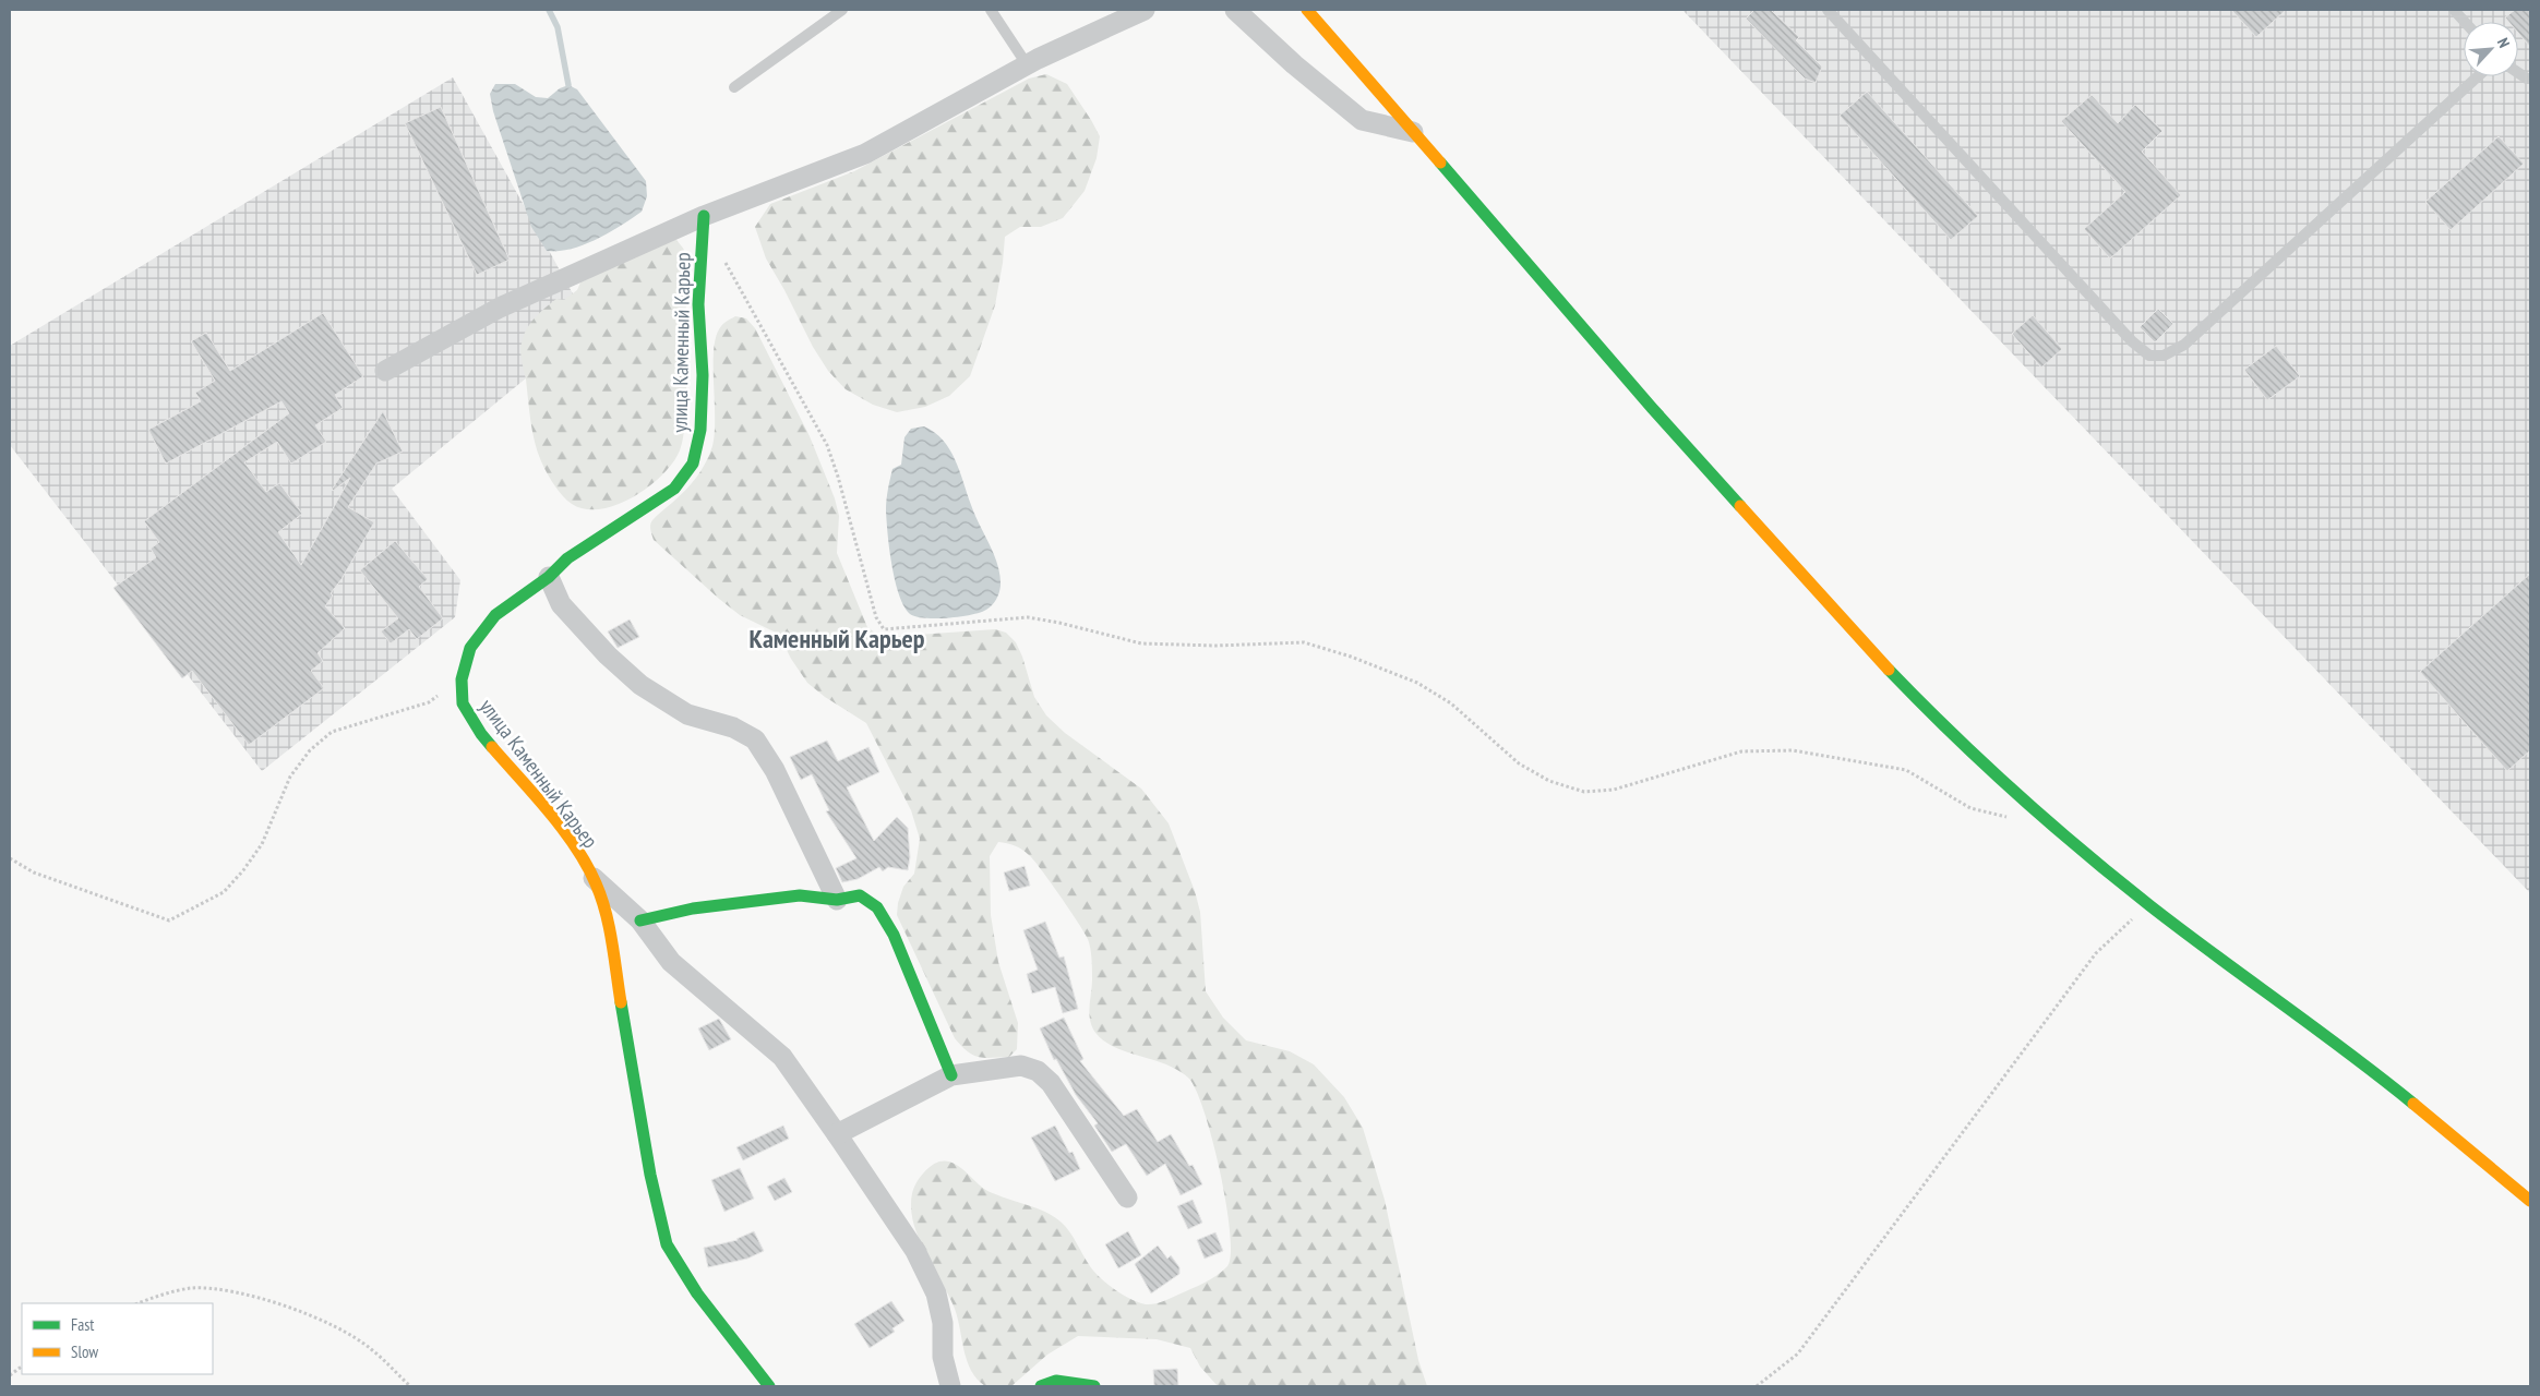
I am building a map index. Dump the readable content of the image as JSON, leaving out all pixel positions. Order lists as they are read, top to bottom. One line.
{"streets":{"street":["улица Каменный Карьер"]},"districts":["Каменный Карьер"],"legend":["Fast","Slow"],"north":"top right"}
